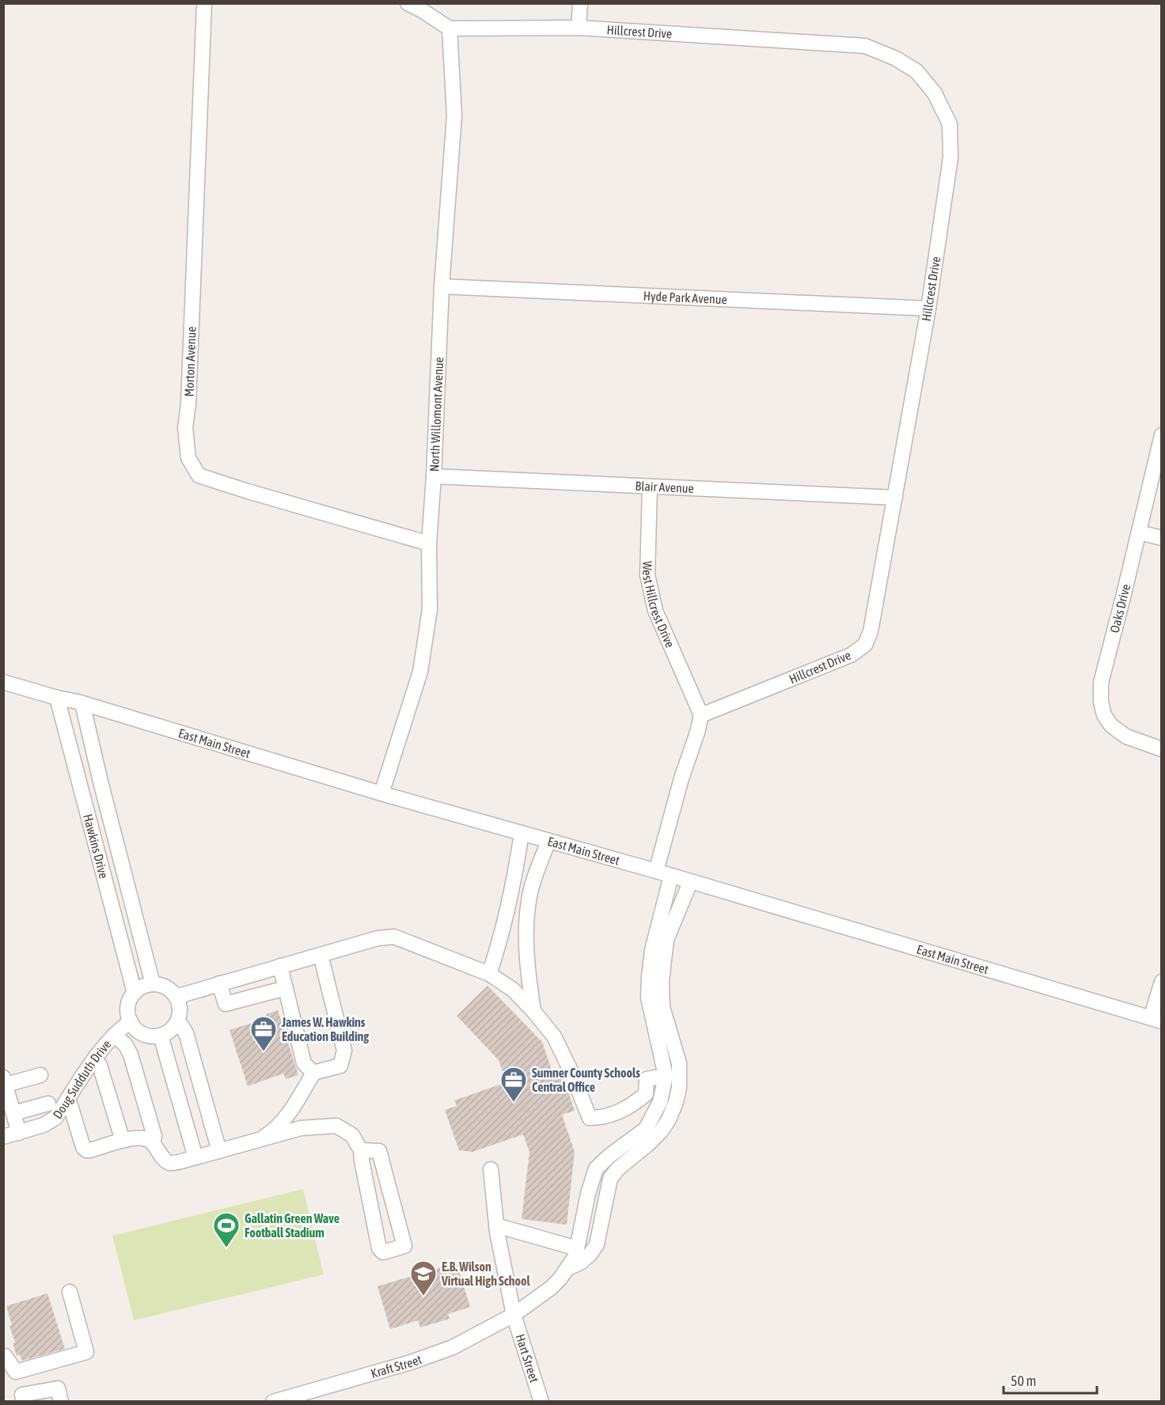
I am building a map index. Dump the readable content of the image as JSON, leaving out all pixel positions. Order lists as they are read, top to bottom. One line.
{"streets":{"street":["Hillcrest Drive","Hyde Park Avenue","Morton Avenue","North Willomont Avenue","Blair Avenue","West Hillcrest Drive","Oaks Drive","East Main Street","Hawkins Drive","Doug Sudduth Drive","Hart Street","Kraft Street"]},"crossings":[["Hillcrest Drive","Hyde Park Avenue"],["Hillcrest Drive","North Willomont Avenue"],["Hillcrest Drive","Blair Avenue"],["Hillcrest Drive","West Hillcrest Drive"],["Hyde Park Avenue","North Willomont Avenue"],["Morton Avenue","North Willomont Avenue"],["North Willomont Avenue","Blair Avenue"],["North Willomont Avenue","East Main Street"],["Blair Avenue","West Hillcrest Drive"],["East Main Street","Hawkins Drive"],["Hawkins Drive","Doug Sudduth Drive"],["Hart Street","Kraft Street"]],"places":{"office":["James W. Hawkins Education Building","Sumner County Schools Central Office"],"sports":["Gallatin Green Wave Football Stadium"],"school or university":["E.B. Wilson Virtual High School"]},"scale_bar":"50 m"}
